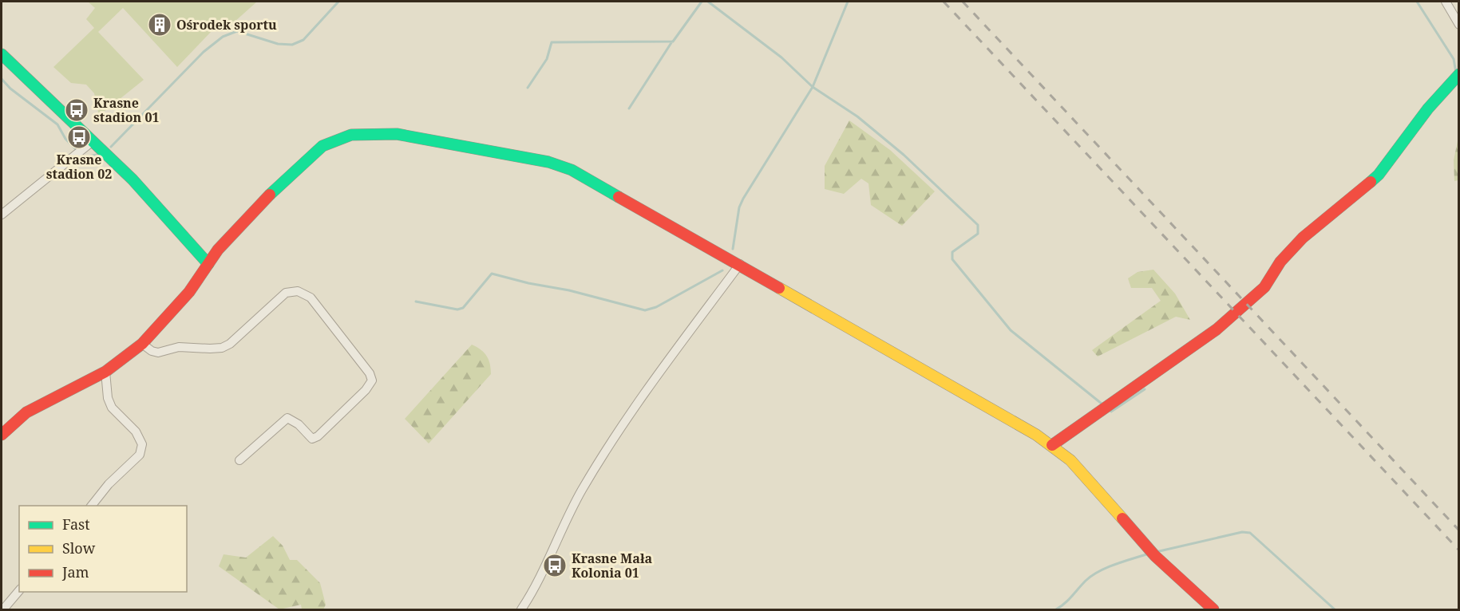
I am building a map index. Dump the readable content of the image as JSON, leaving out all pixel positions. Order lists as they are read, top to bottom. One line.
{"places":{"building":["Ośrodek sportu"],"bus stop":["Krasne stadion 01","Krasne stadion 02","Krasne Mała Kolonia 01"]},"legend":["Fast","Slow","Jam"]}
